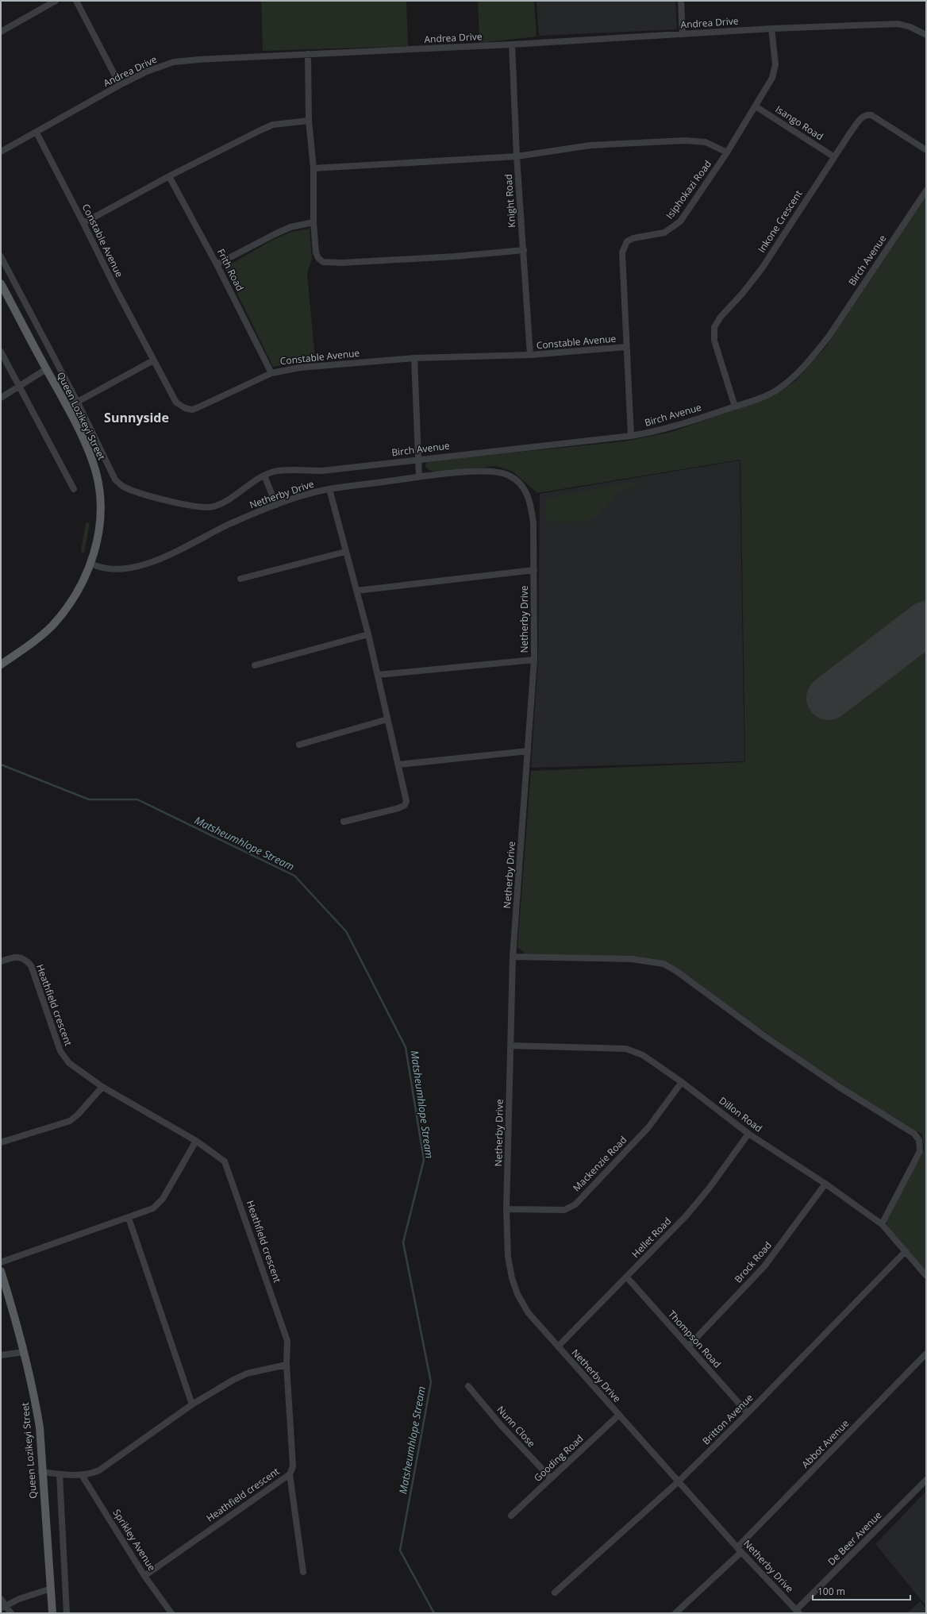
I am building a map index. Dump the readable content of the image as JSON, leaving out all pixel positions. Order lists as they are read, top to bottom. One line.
{"streets":{"main road":["Queen Lozikeyi Street"],"street":["Andrea Drive","Isango Road","Isiphokazi Road","Knight Road","Inkone Crescent","Constable Avenue","Birch Avenue","Frith Road","Netherby Drive","Heathfield crescent","Dillon Road","Mackenzie Road","Hellet Road","Brock Road","Thompson Road","Britton Avenue","Nunn Close","Abbot Avenue","Gooding Road","De Beer Avenue","Sprikley Avenue"]},"crossings":[["Andrea Drive","Isiphokazi Road"],["Andrea Drive","Knight Road"],["Andrea Drive","Constable Avenue"],["Isango Road","Isiphokazi Road"],["Isango Road","Inkone Crescent"],["Isiphokazi Road","Constable Avenue"],["Isiphokazi Road","Birch Avenue"],["Knight Road","Constable Avenue"],["Inkone Crescent","Birch Avenue"],["Constable Avenue","Frith Road"],["Queen Lozikeyi Street","Netherby Drive"],["Netherby Drive","Dillon Road"],["Netherby Drive","Mackenzie Road"],["Netherby Drive","Hellet Road"],["Netherby Drive","Britton Avenue"],["Netherby Drive","Abbot Avenue"],["Netherby Drive","Gooding Road"],["Netherby Drive","De Beer Avenue"],["Heathfield crescent","Sprikley Avenue"],["Dillon Road","Mackenzie Road"],["Dillon Road","Hellet Road"],["Dillon Road","Brock Road"],["Dillon Road","Britton Avenue"],["Hellet Road","Thompson Road"],["Brock Road","Thompson Road"],["Thompson Road","Britton Avenue"],["Nunn Close","Gooding Road"]],"districts":["Sunnyside"],"water":["Matsheumhlope Stream"],"scale_bar":"100 m"}
